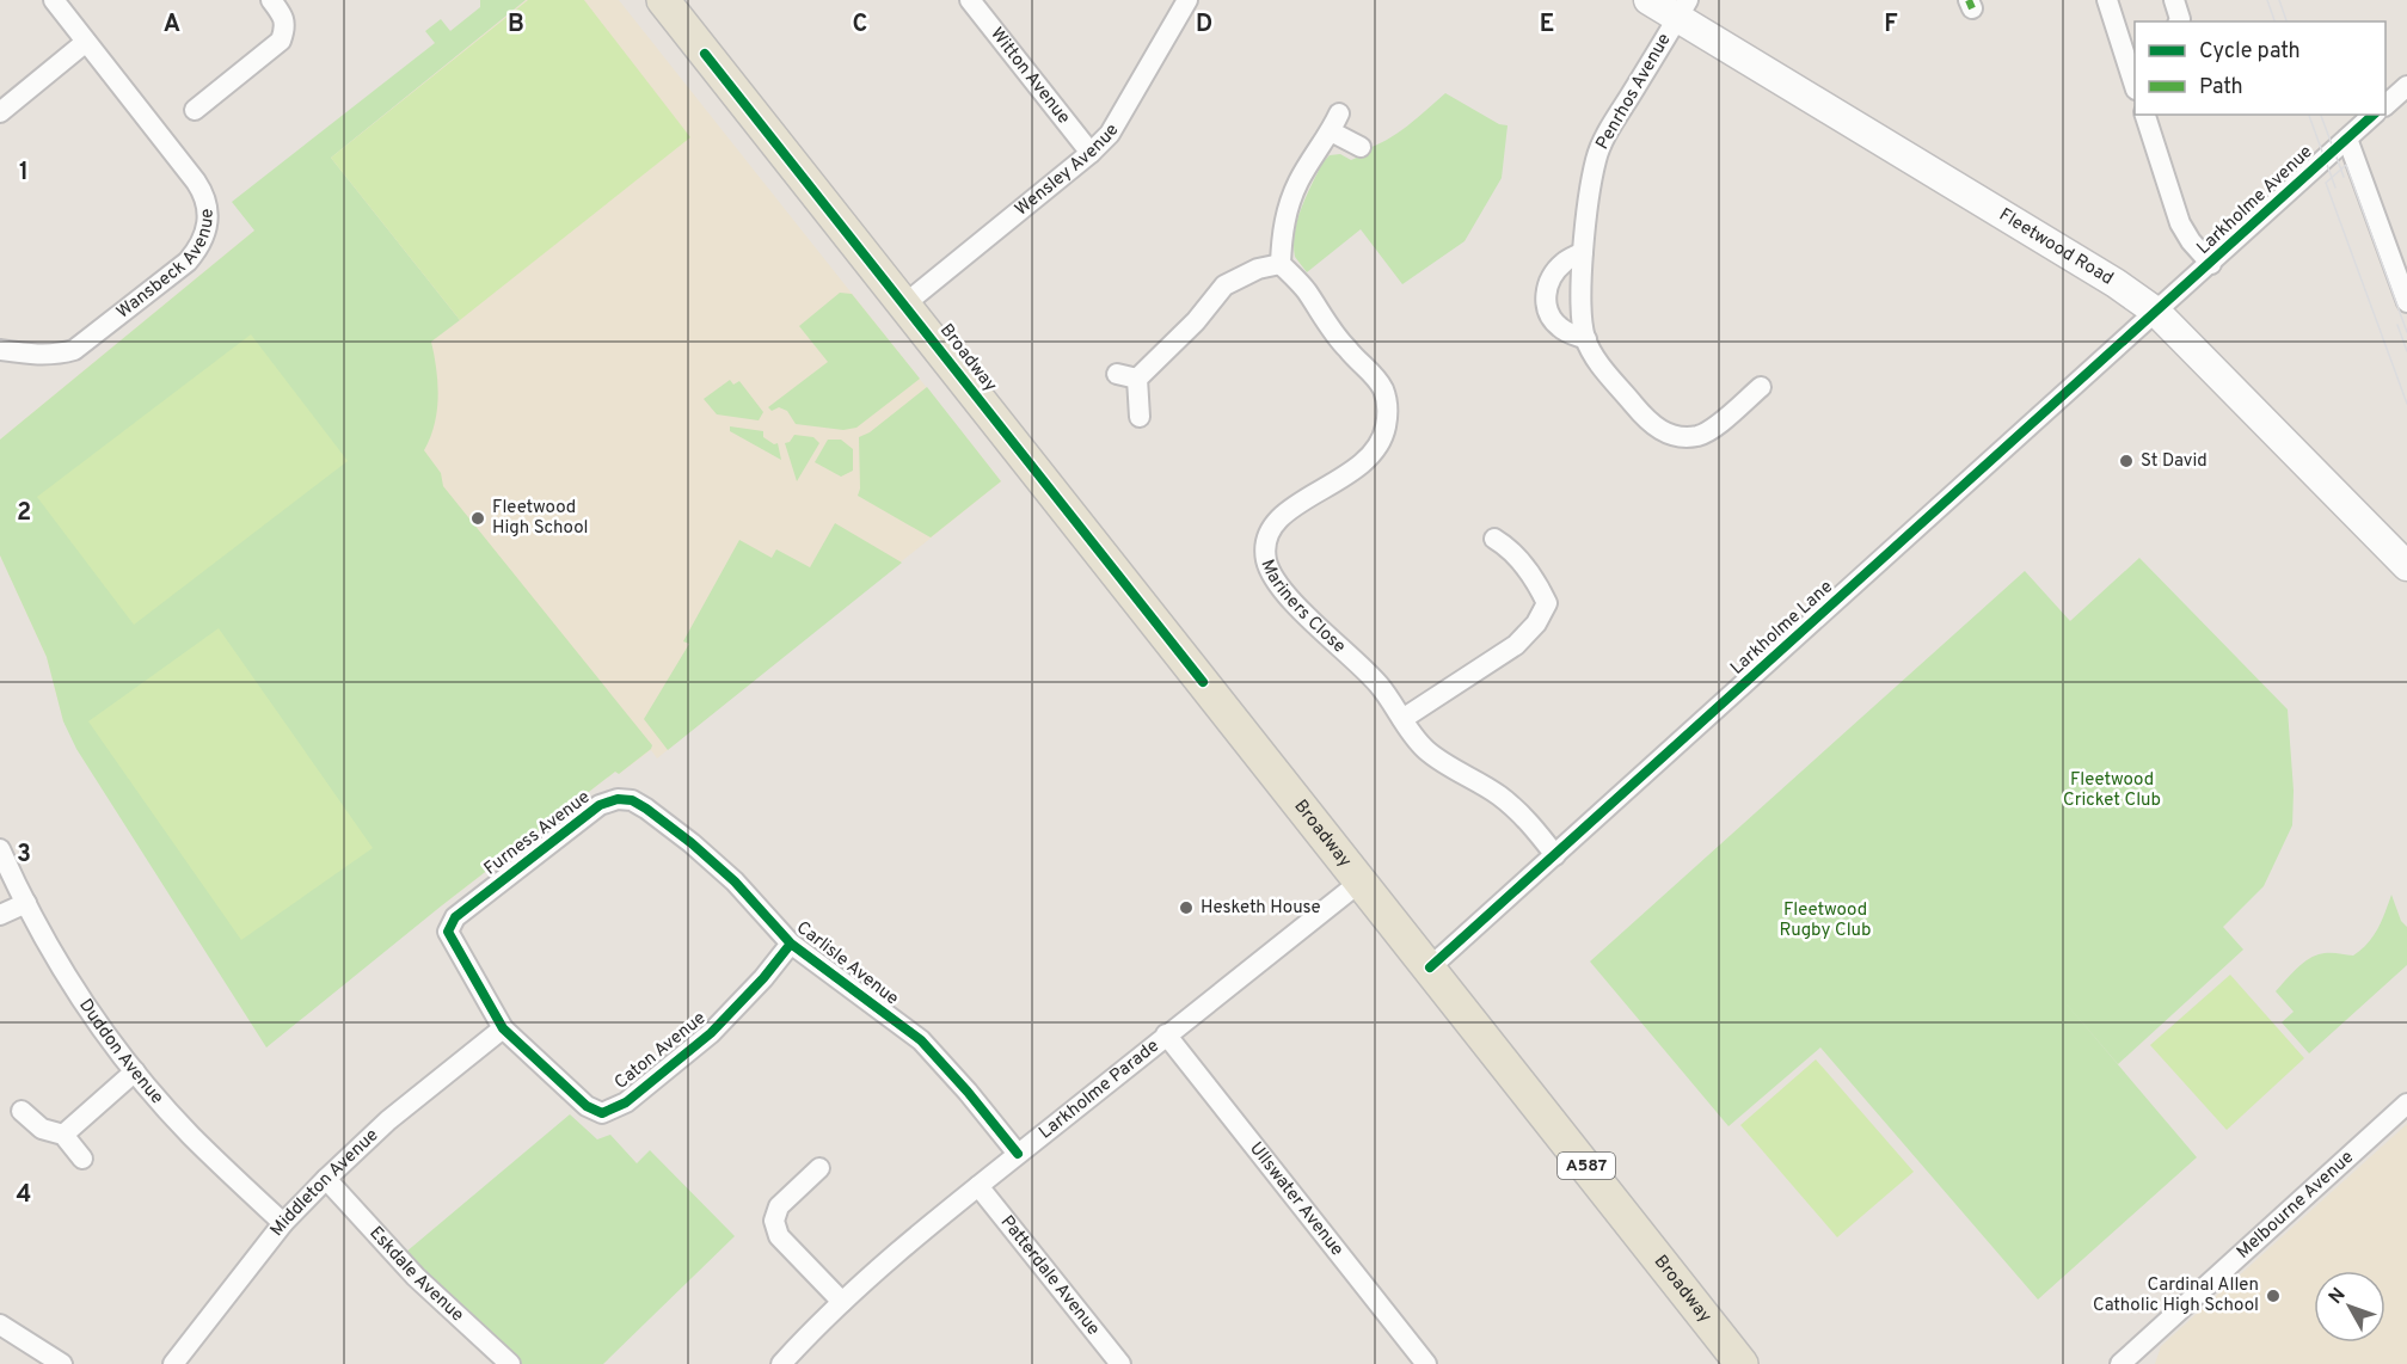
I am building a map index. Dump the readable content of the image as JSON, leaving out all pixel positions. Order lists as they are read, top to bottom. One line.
{"streets":{"main road":["Broadway","A587"],"street":["Witton Avenue","Penrhos Avenue","Wensley Avenue","Larkholme Avenue","Fleetwood Road","Wansbeck Avenue","Mariners Close","Larkholme Lane","Furness Avenue","Carlisle Avenue","Duddon Avenue","Caton Avenue","Larkholme Parade","Middleton Avenue","Ullswater Avenue","Melbourne Avenue","Eskdale Avenue","Patterdale Avenue"]},"crossings":[["Witton Avenue","Wensley Avenue"],["Penrhos Avenue","Fleetwood Road"],["Wensley Avenue","Broadway"],["Larkholme Avenue","Fleetwood Road"],["Larkholme Avenue","Larkholme Lane"],["Fleetwood Road","Larkholme Lane"],["Broadway","Larkholme Lane"],["Broadway","Larkholme Parade"],["Mariners Close","Larkholme Lane"],["Furness Avenue","Carlisle Avenue"],["Furness Avenue","Caton Avenue"],["Carlisle Avenue","Caton Avenue"],["Carlisle Avenue","Larkholme Parade"],["Duddon Avenue","Middleton Avenue"],["Caton Avenue","Middleton Avenue"],["Larkholme Parade","Ullswater Avenue"],["Larkholme Parade","Patterdale Avenue"],["Middleton Avenue","Eskdale Avenue"]],"parks":["Fleetwood Cricket Club","Fleetwood Rugby Club"],"places":["St David","Fleetwood High School","Hesketh House","Cardinal Allen Catholic High School"],"legend":["Cycle path","Path"],"north":"top left","grid":{"columns":["A","B","C","D","E","F"],"rows":["1","2","3","4"]}}
